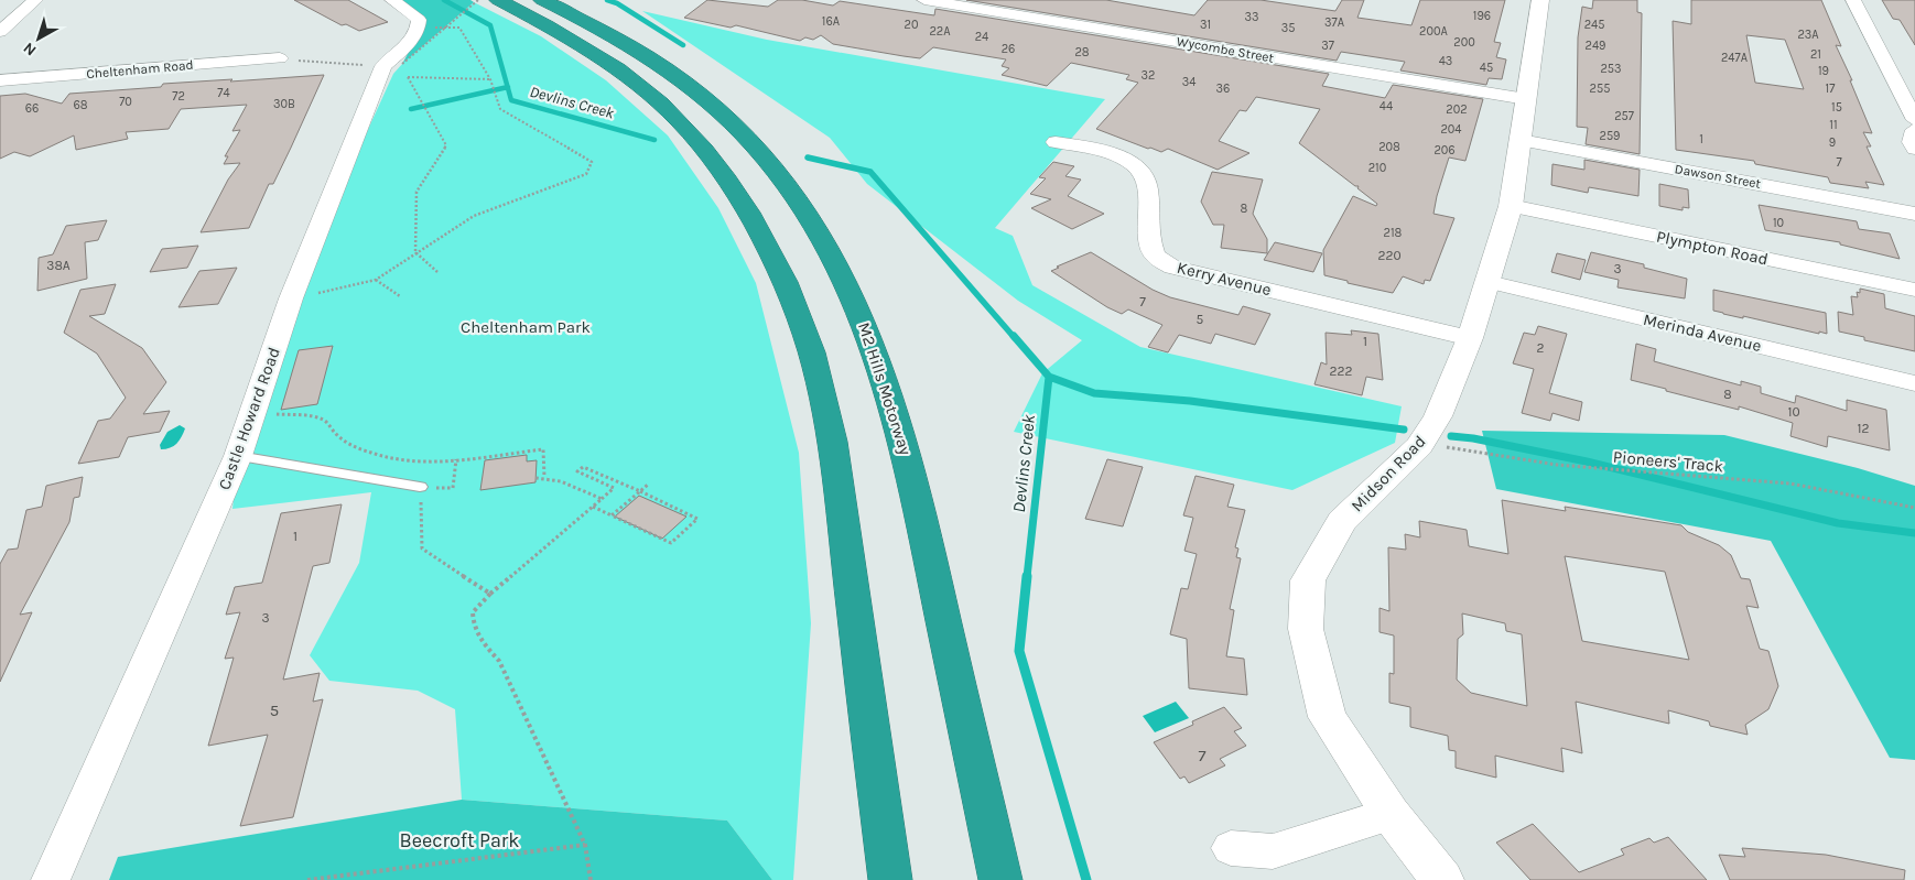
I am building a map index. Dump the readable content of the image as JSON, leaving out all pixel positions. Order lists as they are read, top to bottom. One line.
{"streets":{"highway":["M2 Hills Motorway"],"street":["Wycombe Street","Cheltenham Road","Dawson Street","Plympton Road","Kerry Avenue","Merinda Avenue","Castle Howard Road","Midson Road"],"path":["Pioneers' Track"]},"crossings":[["Wycombe Street","Midson Road"],["Dawson Street","Midson Road"],["Plympton Road","Midson Road"],["Kerry Avenue","Midson Road"],["Merinda Avenue","Midson Road"],["Pioneers' Track","Midson Road"]],"water":["Devlins Creek"],"parks":["Cheltenham Park","Beecroft Park"],"house_numbers":["196","33","16A","37A","20","31","245","35","22A","200A","23A","24","200","37","249","26","28","21","247A","43","45","253","19","32","34","36","255","17","74","72","70","30B","68","44","15","66","202","257","11","204","259","1","9","208","206","7","210","8","10","218","220","38A","3","7","5","1","2","222","8","10","12","1","3","5","7"],"north":"bottom left"}
